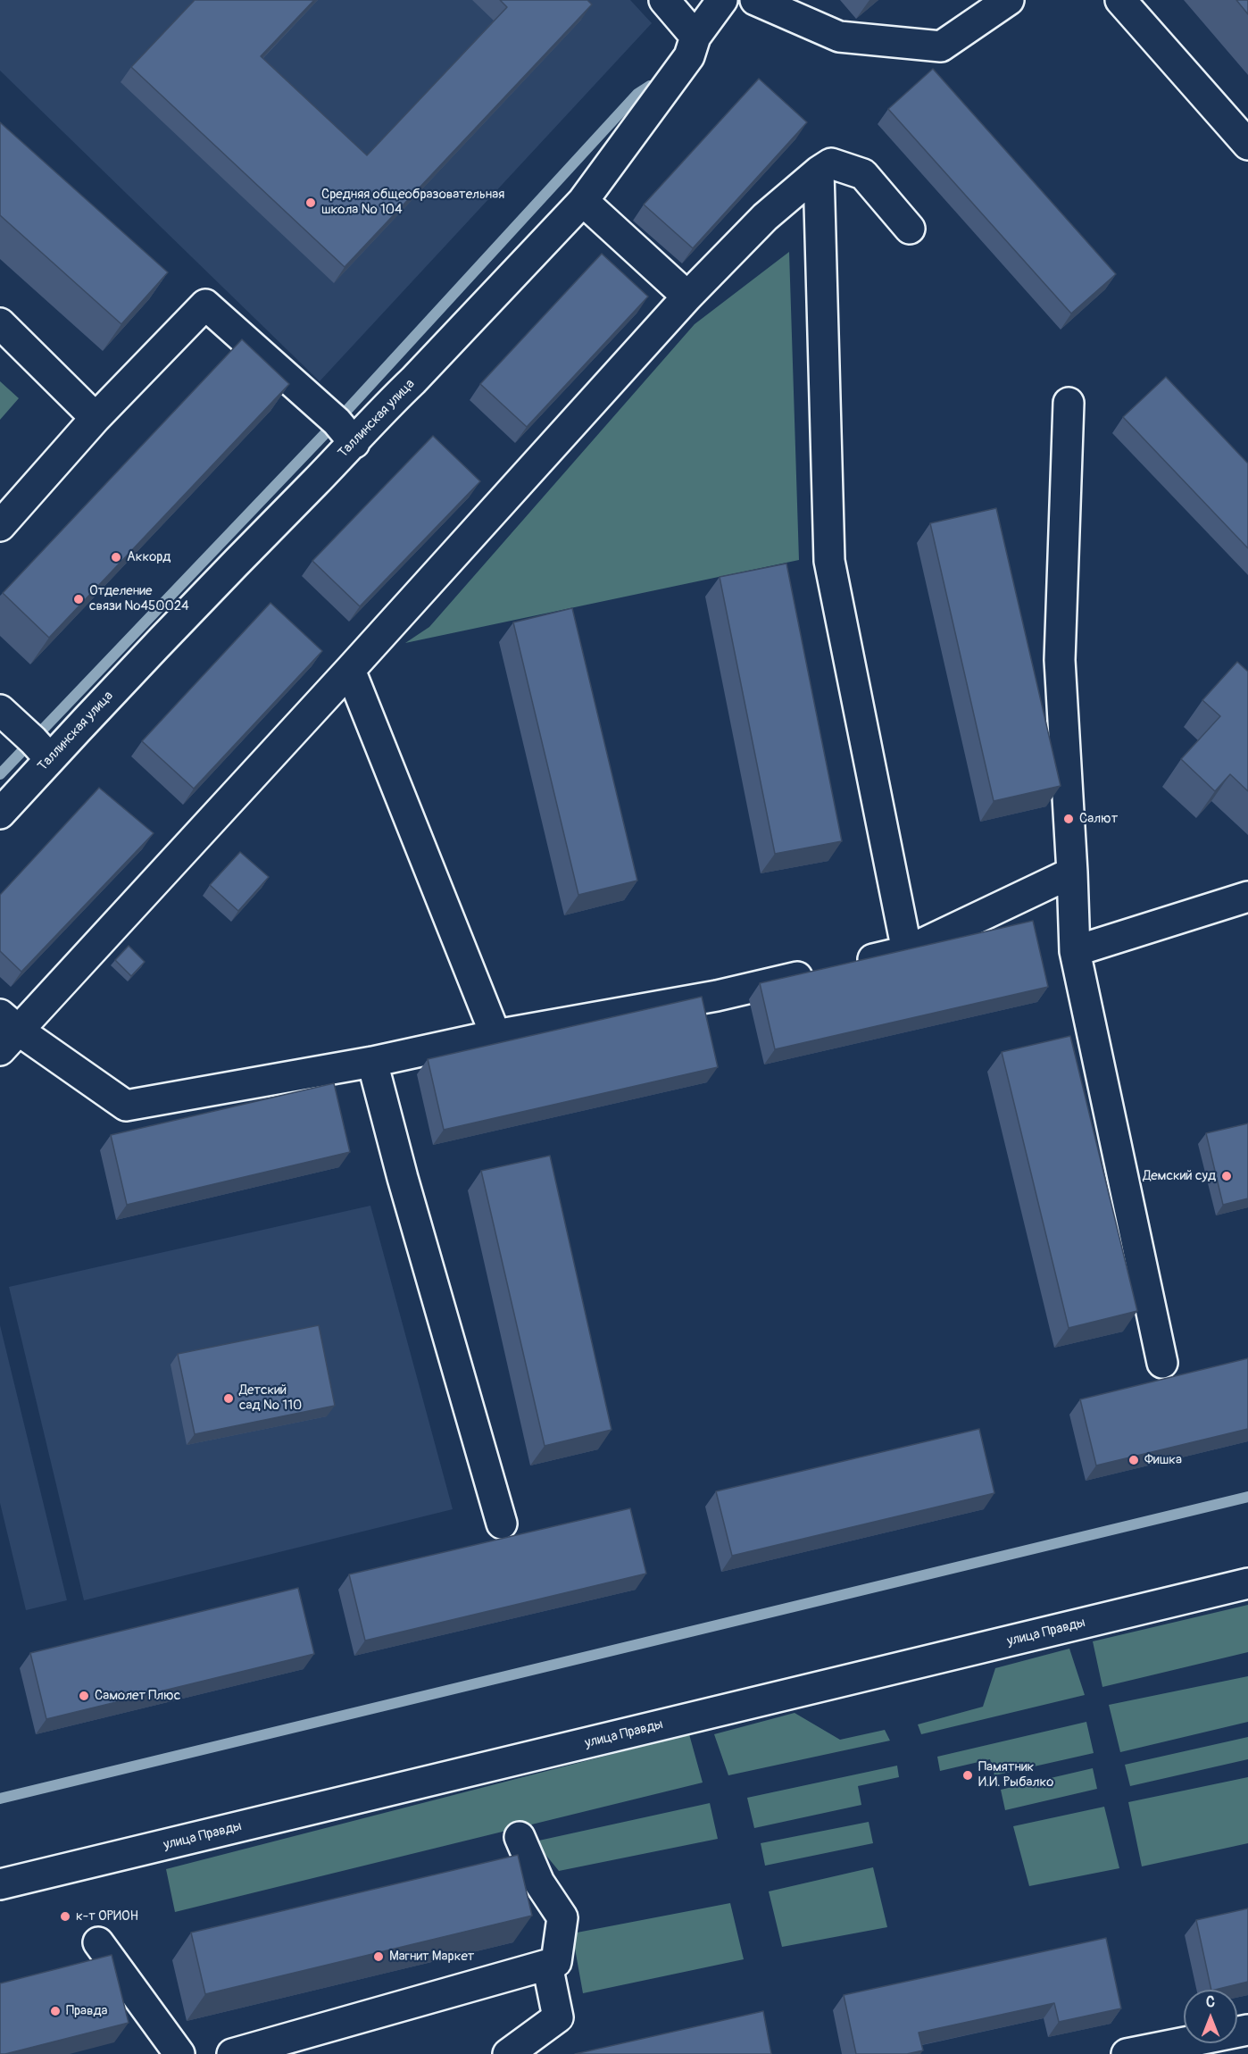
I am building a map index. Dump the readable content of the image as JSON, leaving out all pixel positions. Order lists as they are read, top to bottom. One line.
{"streets":{"main road":["Таллинская улица","улица Правды"]},"places":["Средняя общеобразовательная школа № 104","Аккорд","Отделение связи №450024","Салют","Демский суд","Детский сад № 110","Фишка","Самолет Плюс","Памятник И.И. Рыбалко","к-т ОРИОН","Магнит Маркет","Правда"],"north":"top"}
